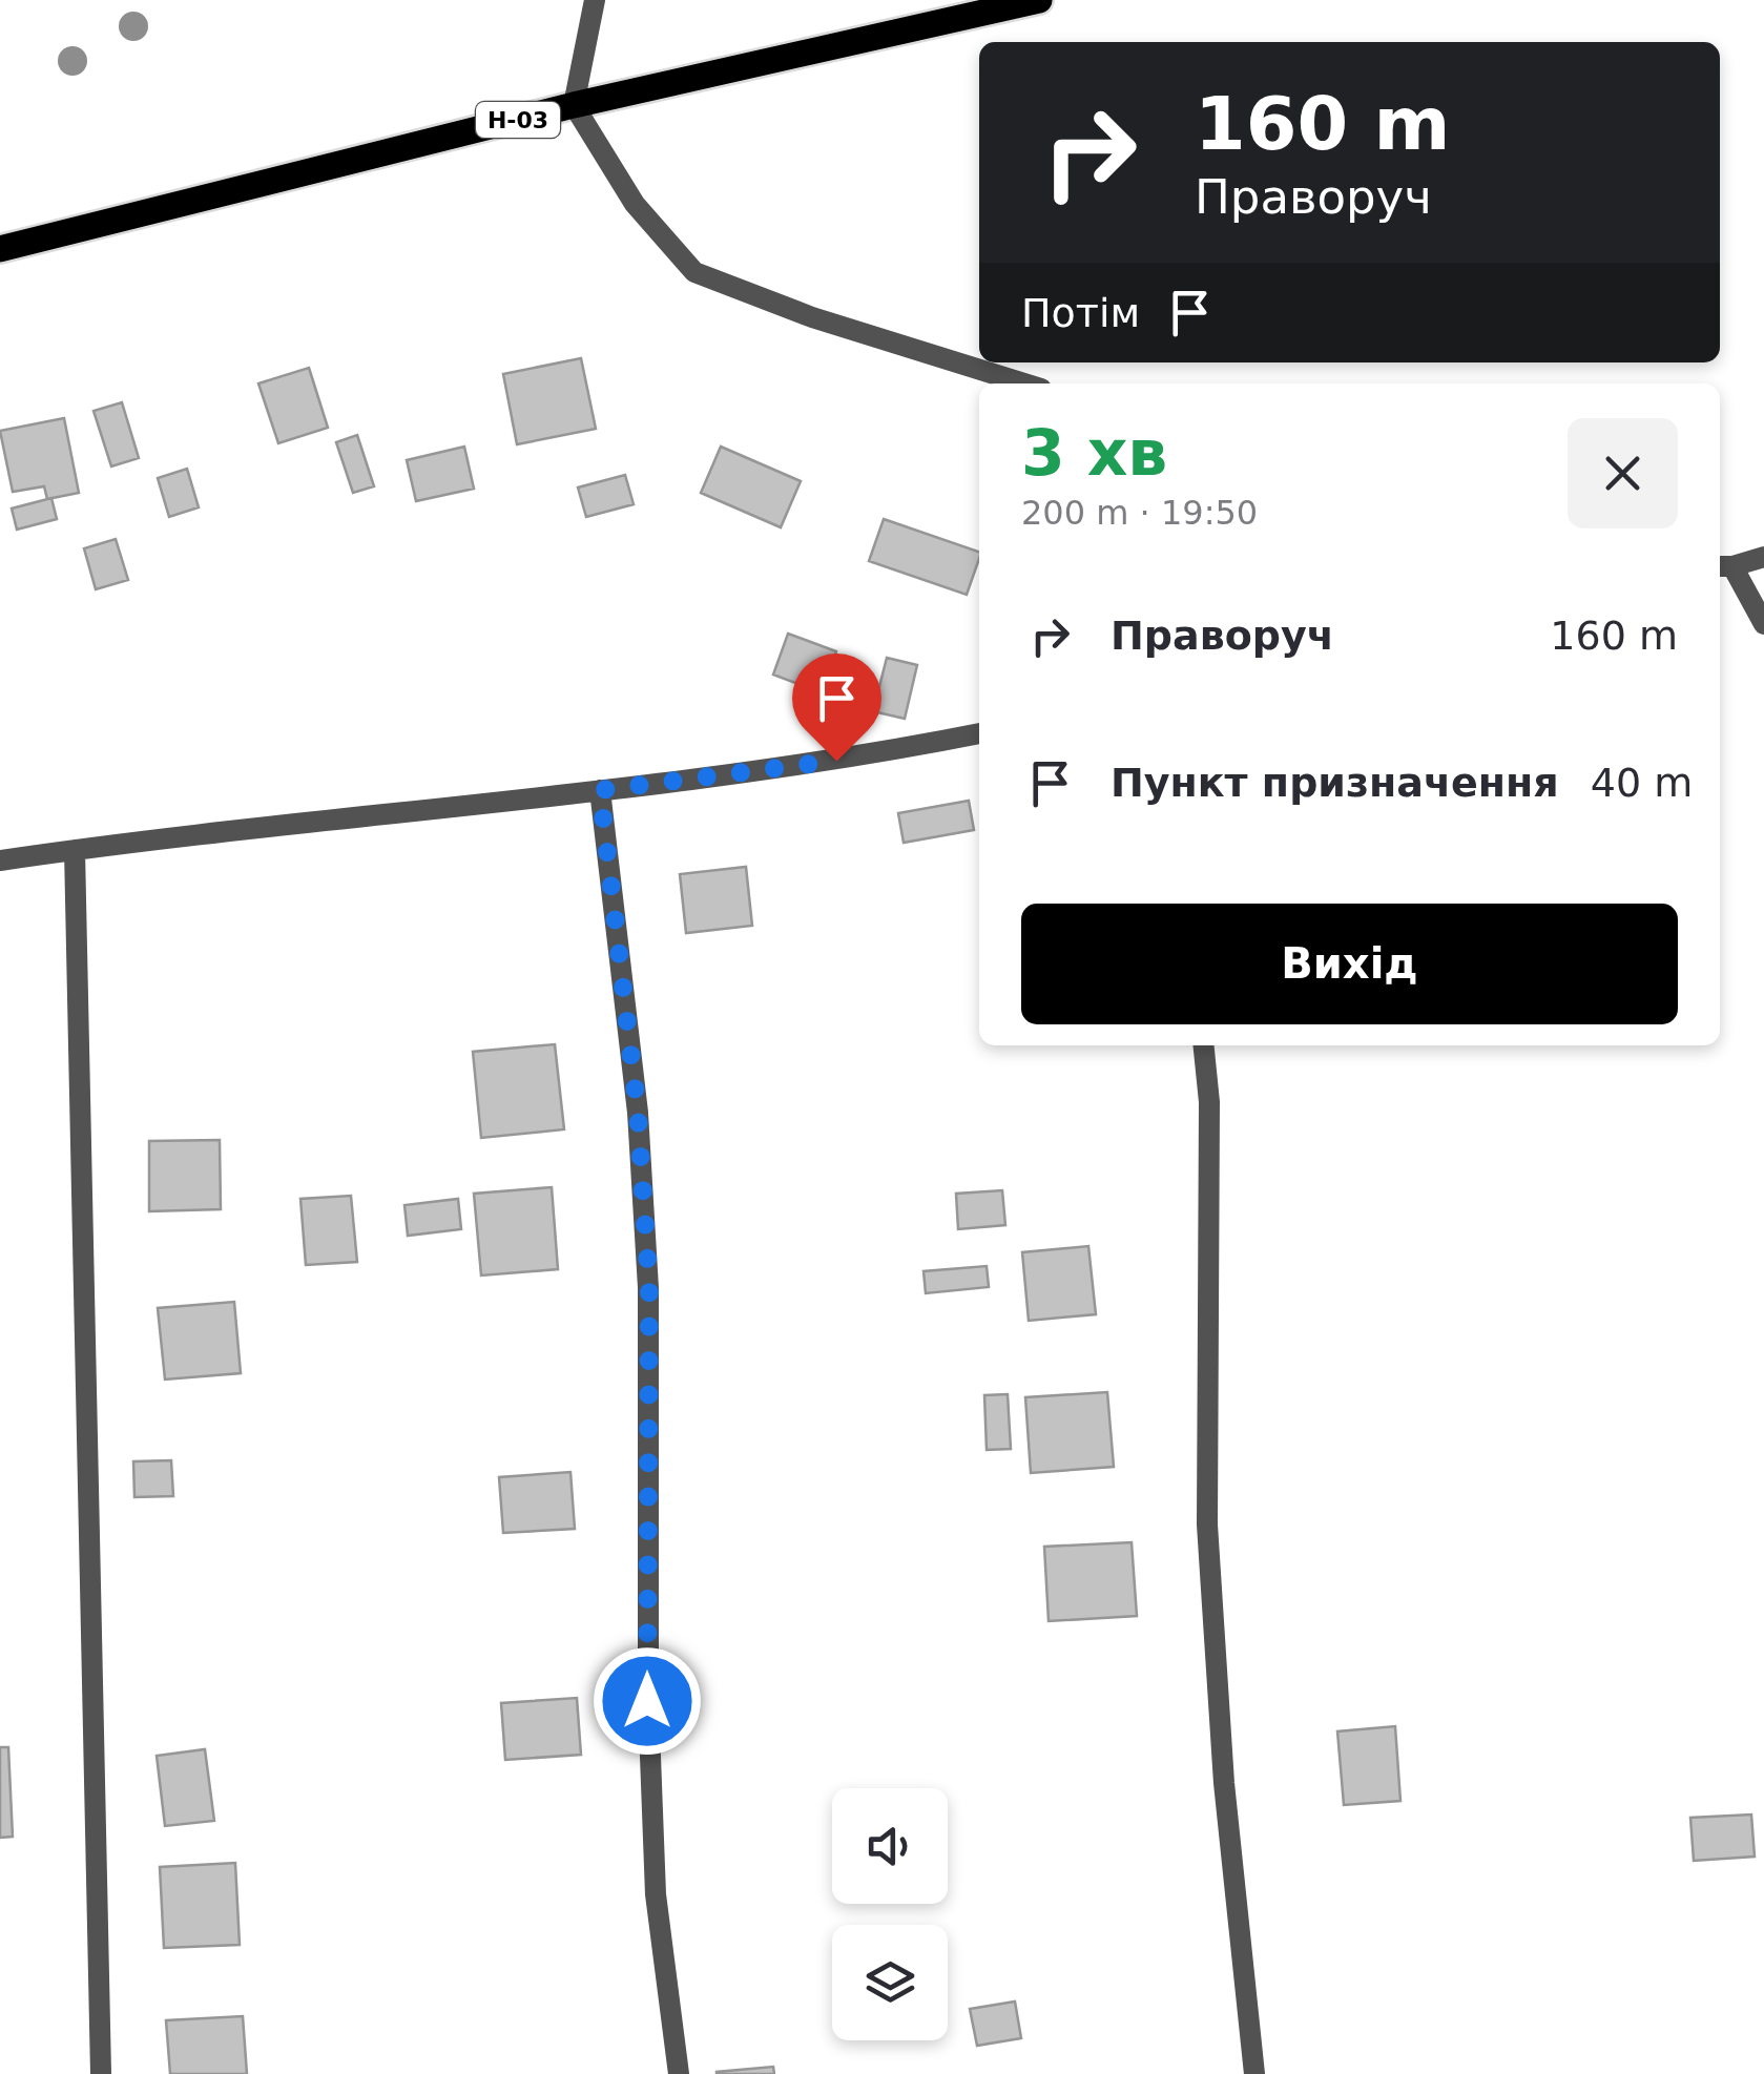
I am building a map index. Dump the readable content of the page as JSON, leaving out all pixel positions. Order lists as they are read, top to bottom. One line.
{"streets":{"main road":["Н-03"]},"page":{"turn":["160 m","Праворуч"],"then":"Потім","heading":["3 хв","200 m · 19:50"],"list":[{"name":"Праворуч","value":"160 m"},{"name":"Пункт призначення","value":"40 m"}],"buttons":"Вихід"}}
